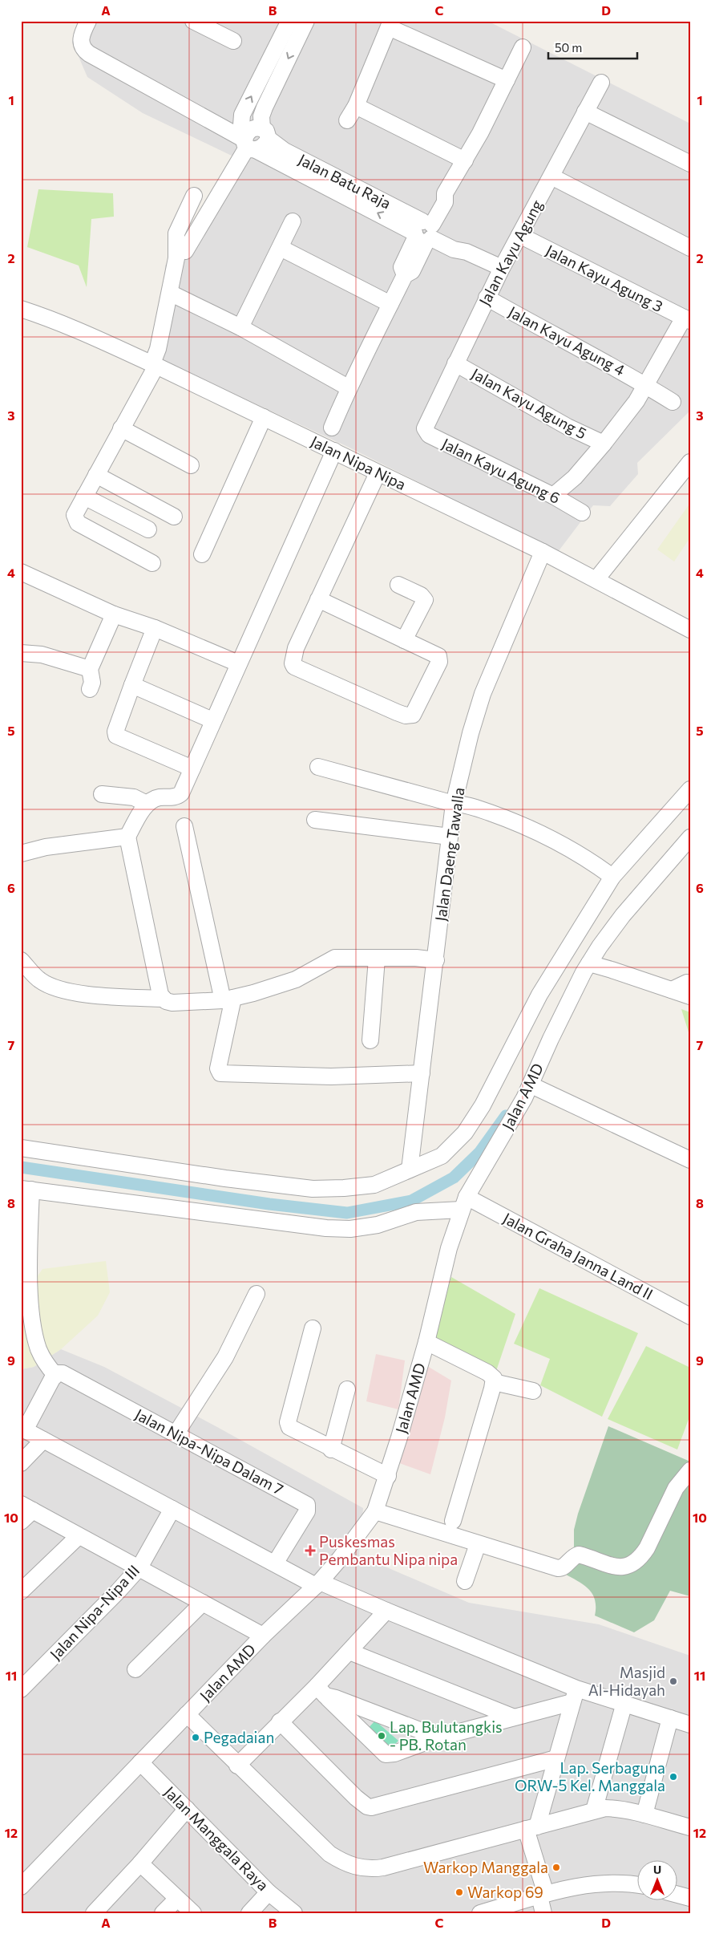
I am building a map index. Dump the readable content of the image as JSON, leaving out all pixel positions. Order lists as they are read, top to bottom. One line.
{"streets":{"street":["Jalan Batu Raja","Jalan Kayu Agung","Jalan Kayu Agung 3","Jalan Kayu Agung 4","Jalan Kayu Agung 5","Jalan Nipa Nipa","Jalan Kayu Agung 6","Jalan Daeng Tawalla","Jalan AMD","Jalan Graha Janna Land II","Jalan Nipa-Nipa Dalam 7","Jalan Nipa-Nipa III","Jalan Manggala Raya"]},"crossings":[["Jalan Kayu Agung","Jalan Kayu Agung 3"],["Jalan Kayu Agung","Jalan Kayu Agung 4"],["Jalan Kayu Agung","Jalan Kayu Agung 5"],["Jalan Kayu Agung","Jalan Kayu Agung 6"],["Jalan Nipa Nipa","Jalan Daeng Tawalla"],["Jalan AMD","Jalan Graha Janna Land II"],["Jalan AMD","Jalan Manggala Raya"]],"places":{"health":["Puskesmas Pembantu Nipa nipa"],"other":["Masjid Al-Hidayah","Lap. Bulutangkis - PB. Rotan","Pegadaian","Lap. Serbaguna ORW-5 Kel. Manggala","Warkop Manggala","Warkop 69"]},"scale_bar":"50 m","north":"top","grid":{"columns":["A","B","C","D"],"rows":["1","2","3","4","5","6","7","8","9","10","11","12"]}}
